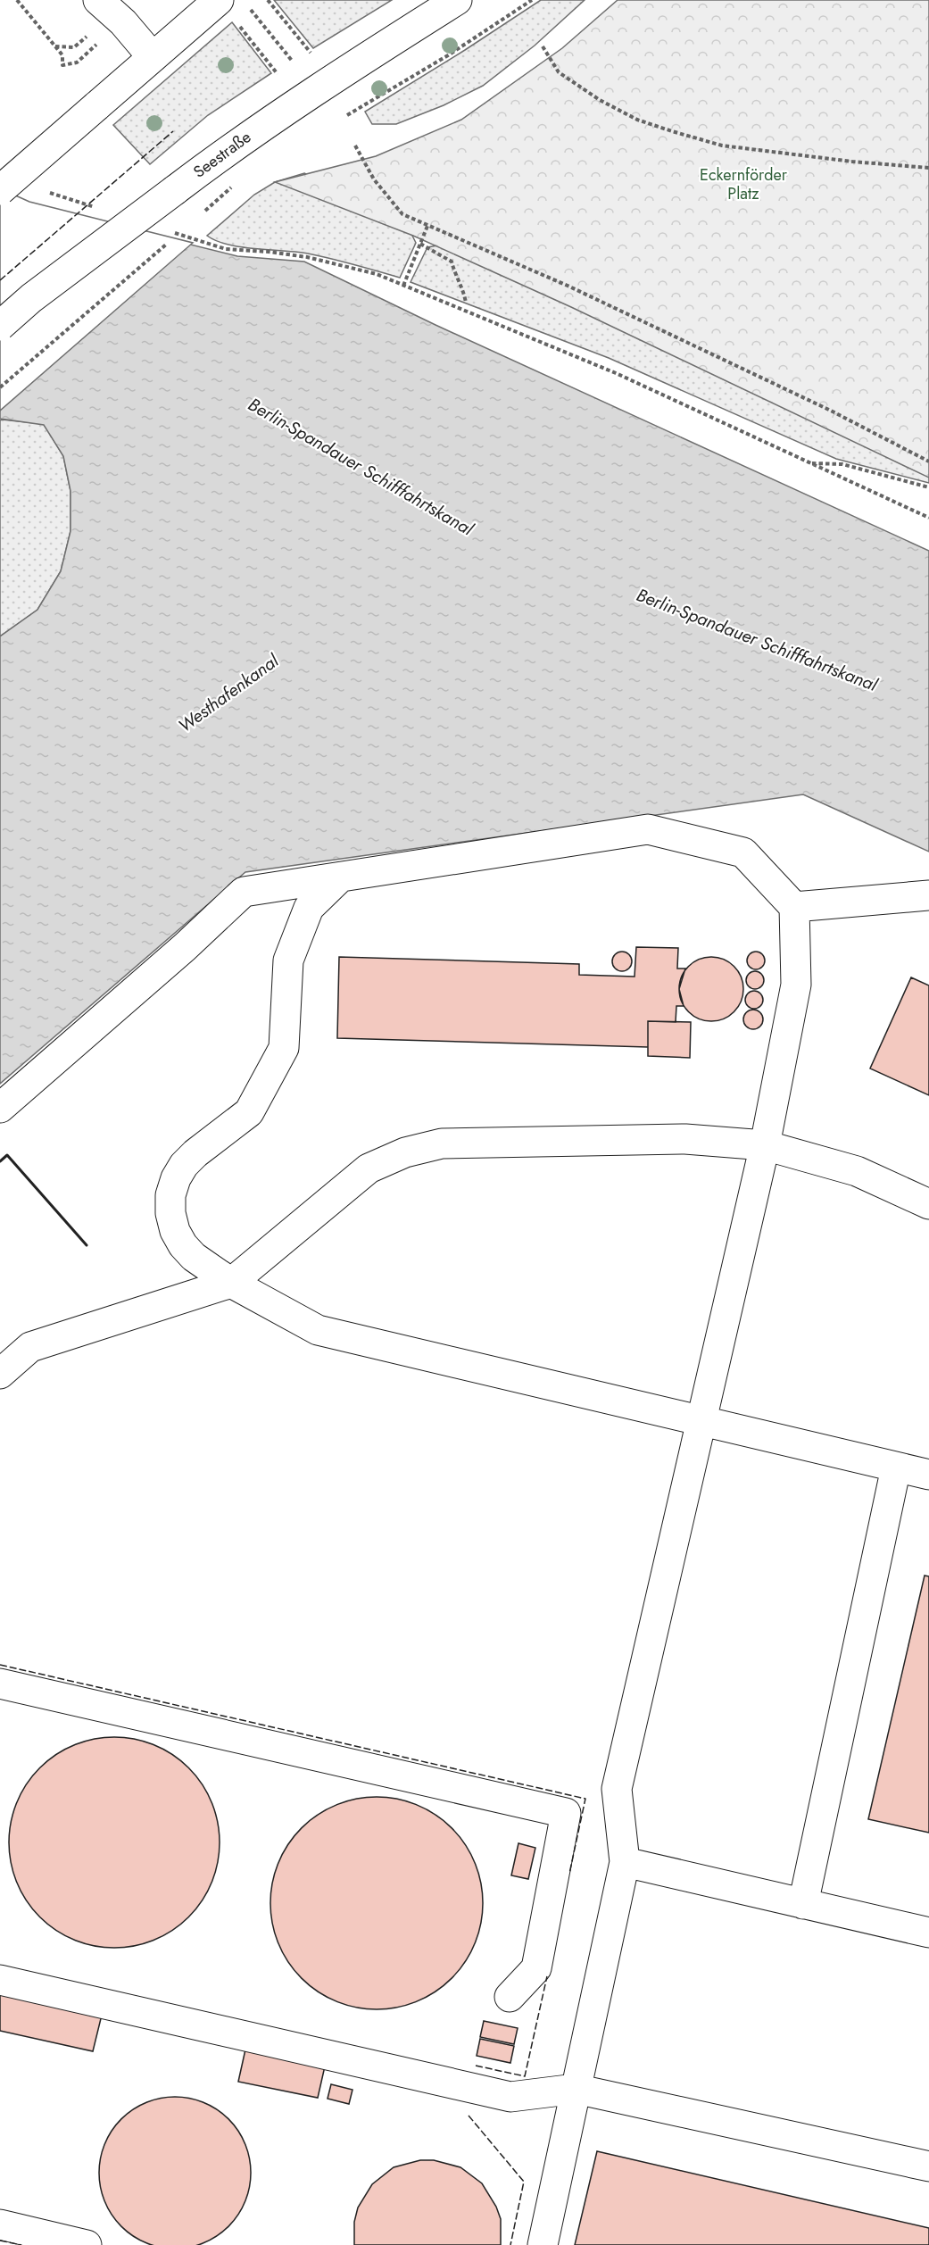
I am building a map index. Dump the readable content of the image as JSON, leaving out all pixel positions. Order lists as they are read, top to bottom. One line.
{"streets":{"main road":["Seestraße"]},"water":["Berlin-Spandauer Schifffahrtskanal","Westhafenkanal"],"parks":["Eckernförder Platz"]}
